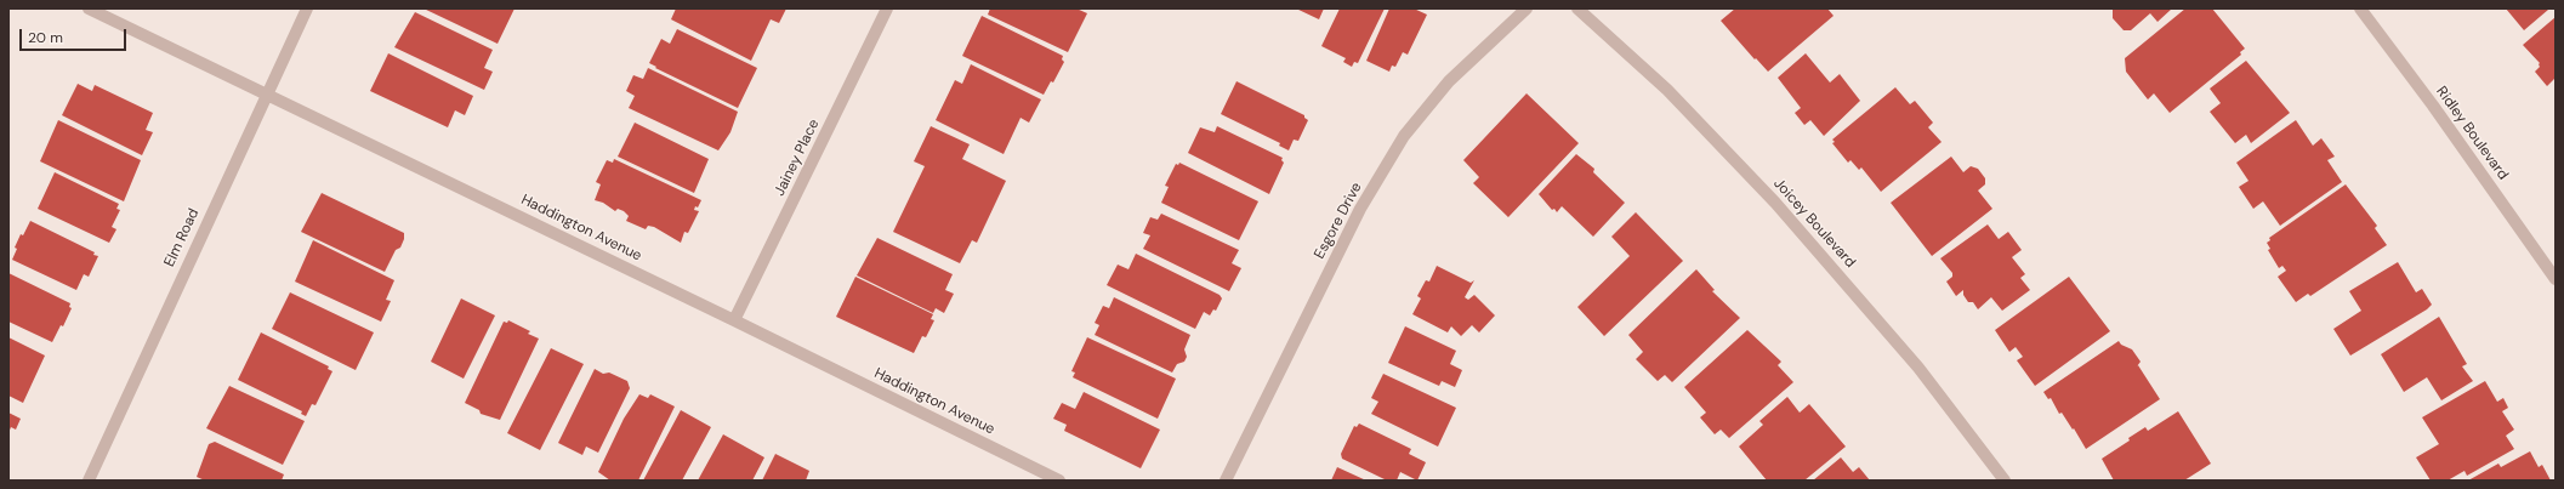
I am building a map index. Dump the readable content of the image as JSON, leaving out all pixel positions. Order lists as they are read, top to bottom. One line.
{"streets":{"street":["Ridley Boulevard","Jainey Place","Esgore Drive","Joicey Boulevard","Haddington Avenue","Elm Road"]},"crossings":[["Jainey Place","Haddington Avenue"],["Haddington Avenue","Elm Road"]],"scale_bar":"20 m"}
